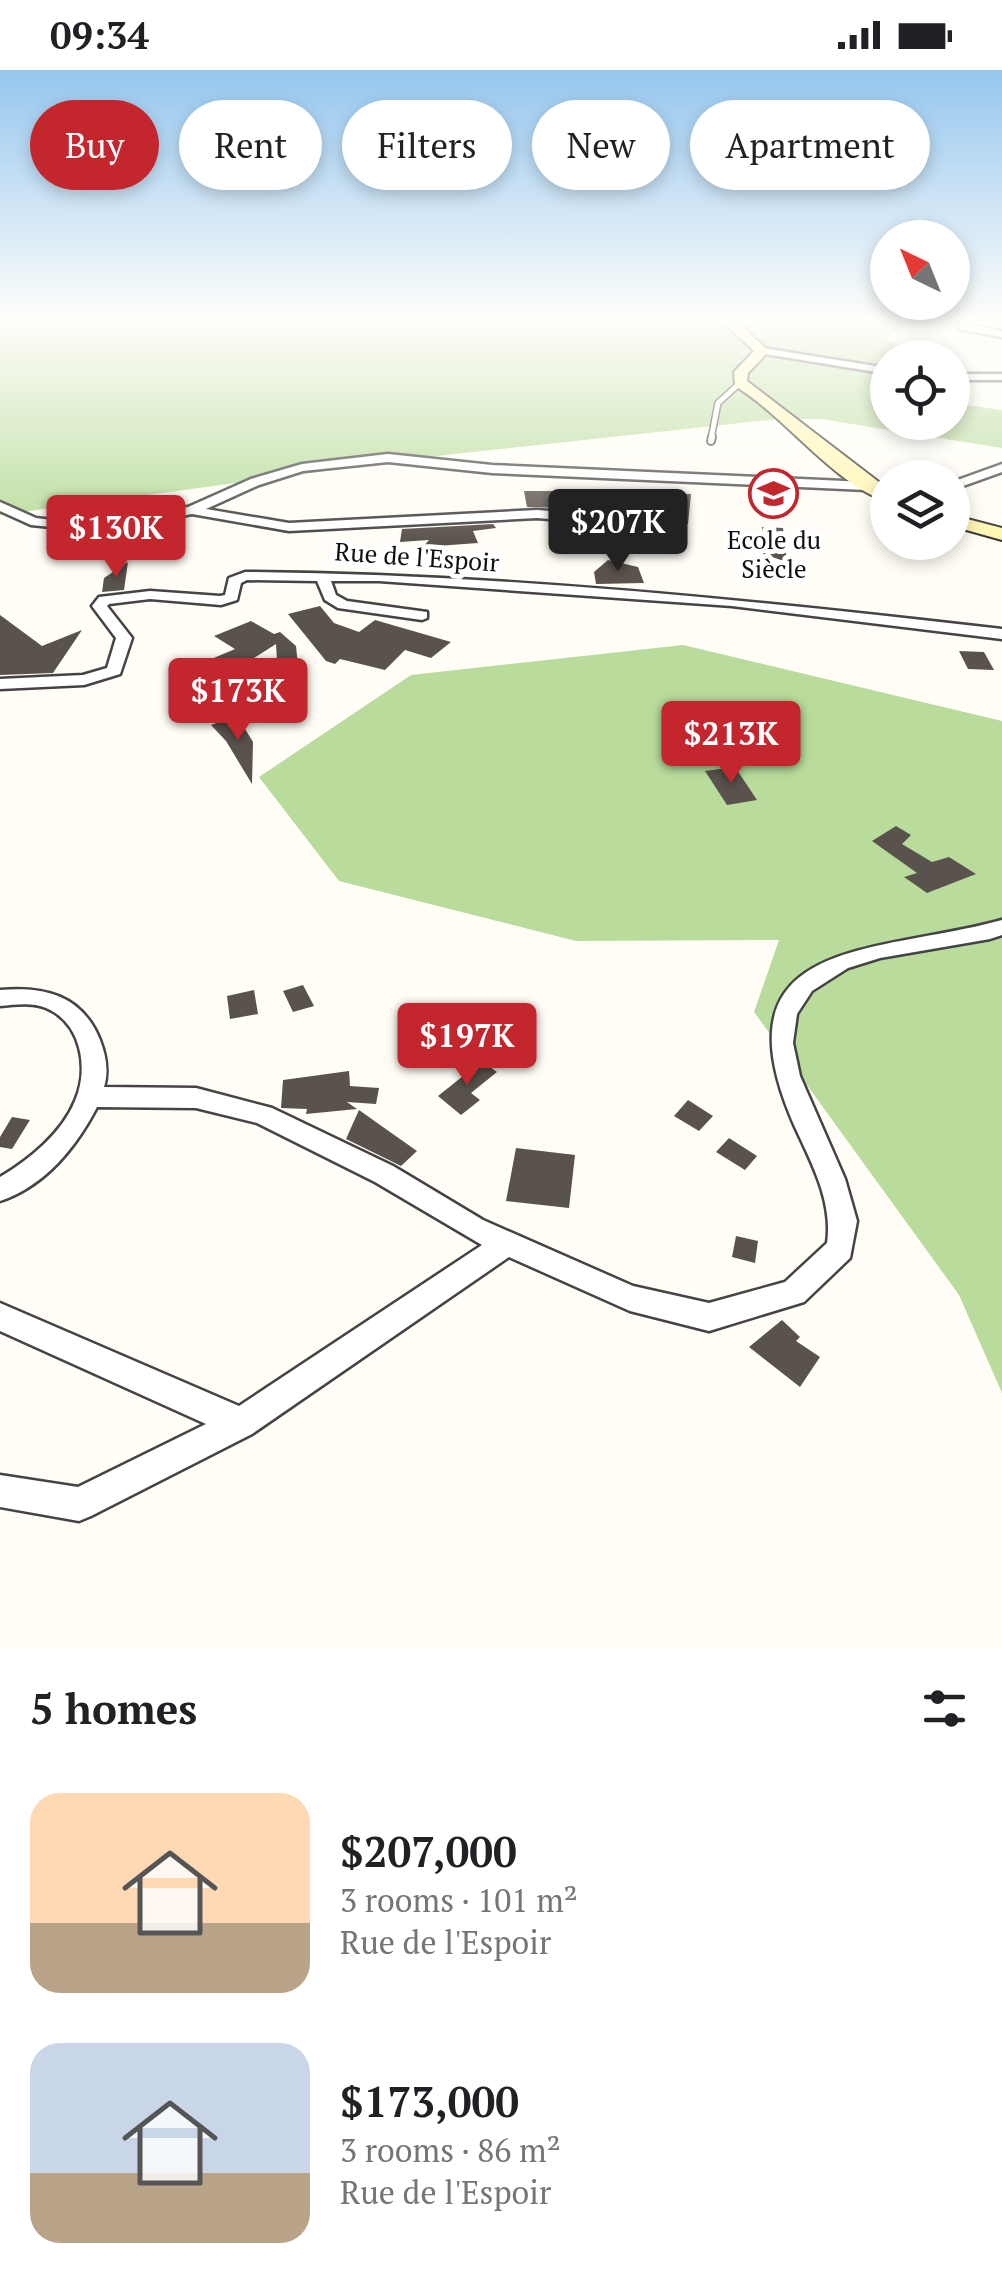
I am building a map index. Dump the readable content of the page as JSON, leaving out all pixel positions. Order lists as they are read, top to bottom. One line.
{"streets":{"street":["Rue de l'Espoir"]},"places":{"school or university":["Ecole du Siècle"]},"north":"top left","page":{"status":"09:34","chip":["Buy","Rent","Filters","New","Apartment"],"price":["$207K","$130K","$173K","$213K","$197K"],"heading":"5 homes","list":[{"name":"$207,000","note":"3 rooms · 101 m² · Rue de l'Espoir"},{"name":"$173,000","note":"3 rooms · 86 m² · Rue de l'Espoir"}]}}
